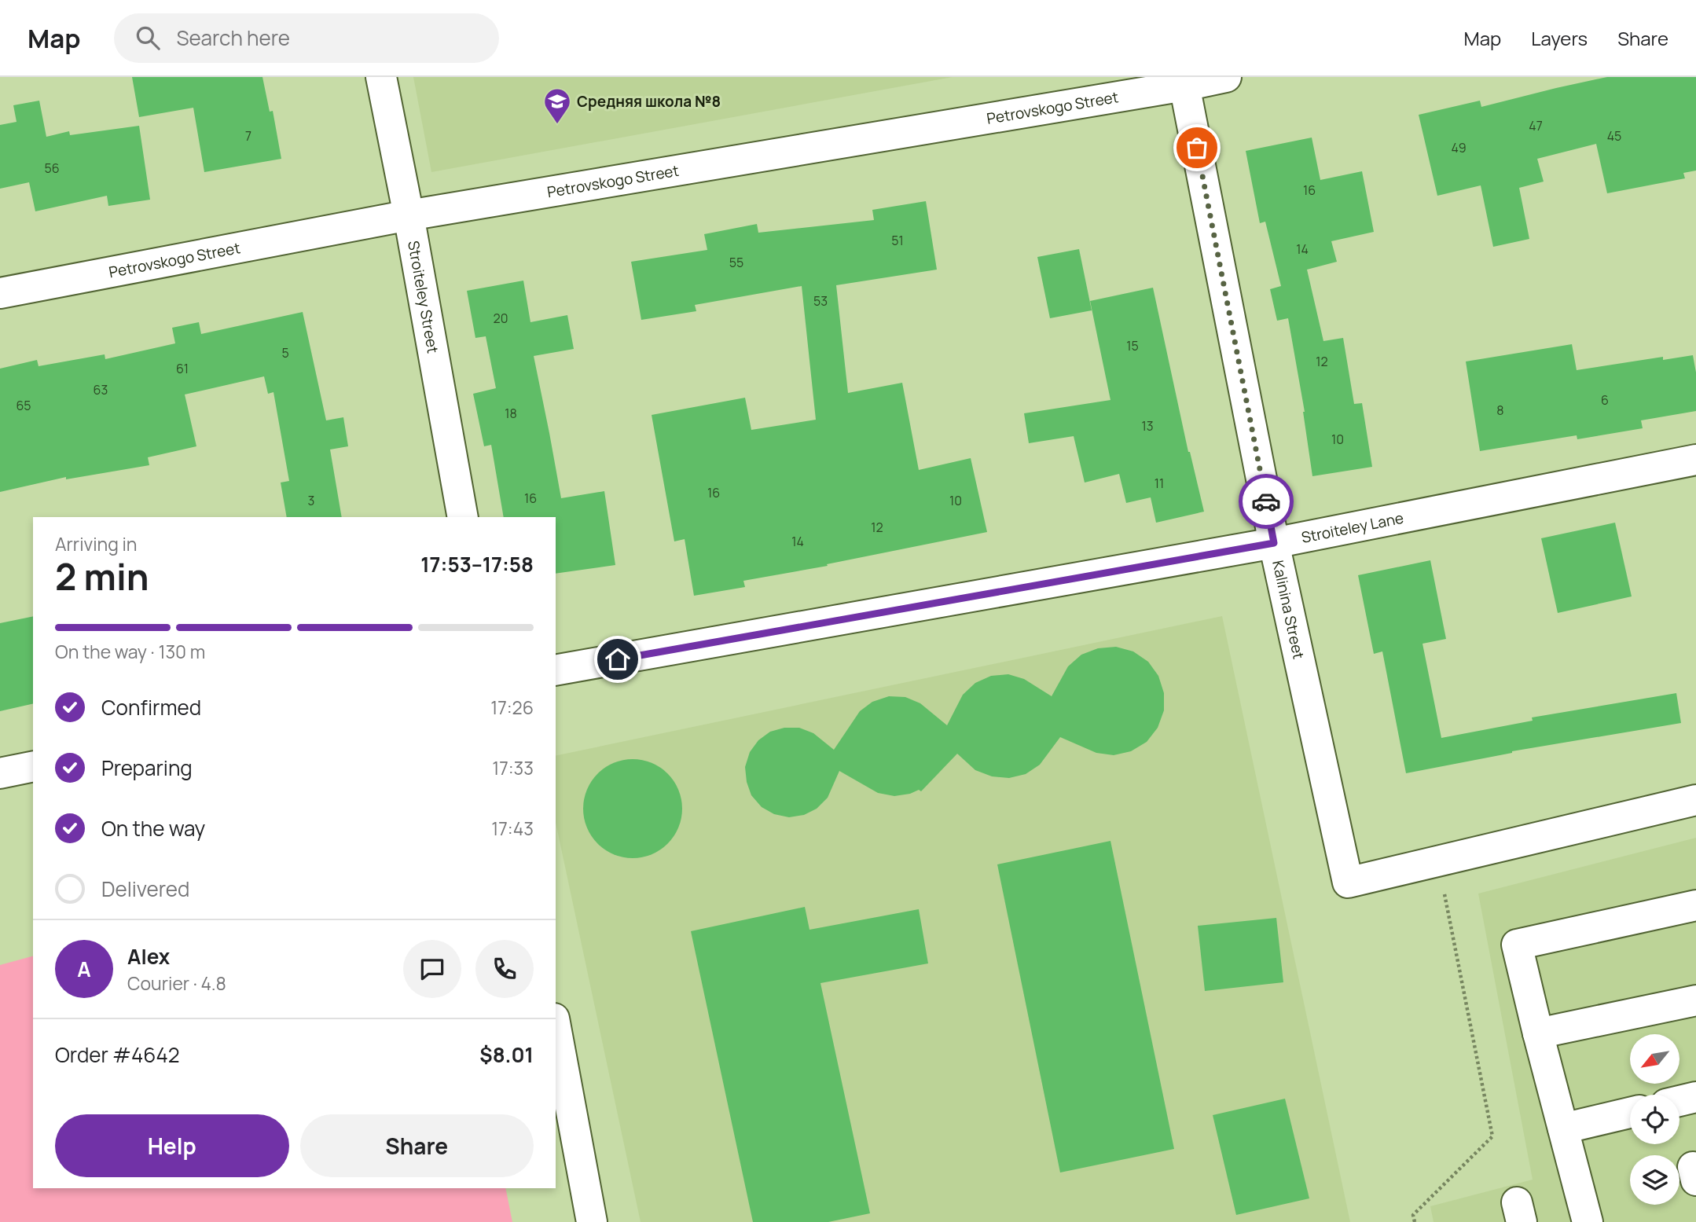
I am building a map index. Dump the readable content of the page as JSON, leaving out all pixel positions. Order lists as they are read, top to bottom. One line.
{"streets":{"street":["Petrovskogo Street","Stroiteley Street","Stroiteley Lane","Kalinina Street"]},"crossings":[["Petrovskogo Street","Stroiteley Street"],["Petrovskogo Street","Kalinina Street"],["Stroiteley Lane","Kalinina Street"]],"places":{"school or university":["Средняя школа №8"]},"house_numbers":["47","7","45","49","56","16","51","14","55","53","20","15","5","12","61","63","6","65","8","18","13","10","11","16","16","3","10","12","14"],"north":"bottom left","page":{"header":"Map","search":"Search here","nav":["Map","Layers","Share"],"heading":["2 min","Arriving in","17:53–17:58"],"panel":["Alex","Courier · 4.8","Order #4642","$8.01"],"bar":"On the way · 130 m","list":[["Confirmed","17:26"],["Preparing","17:33"],["On the way","17:43"],"Delivered"],"round":"A","buttons":["Help","Share"]}}
